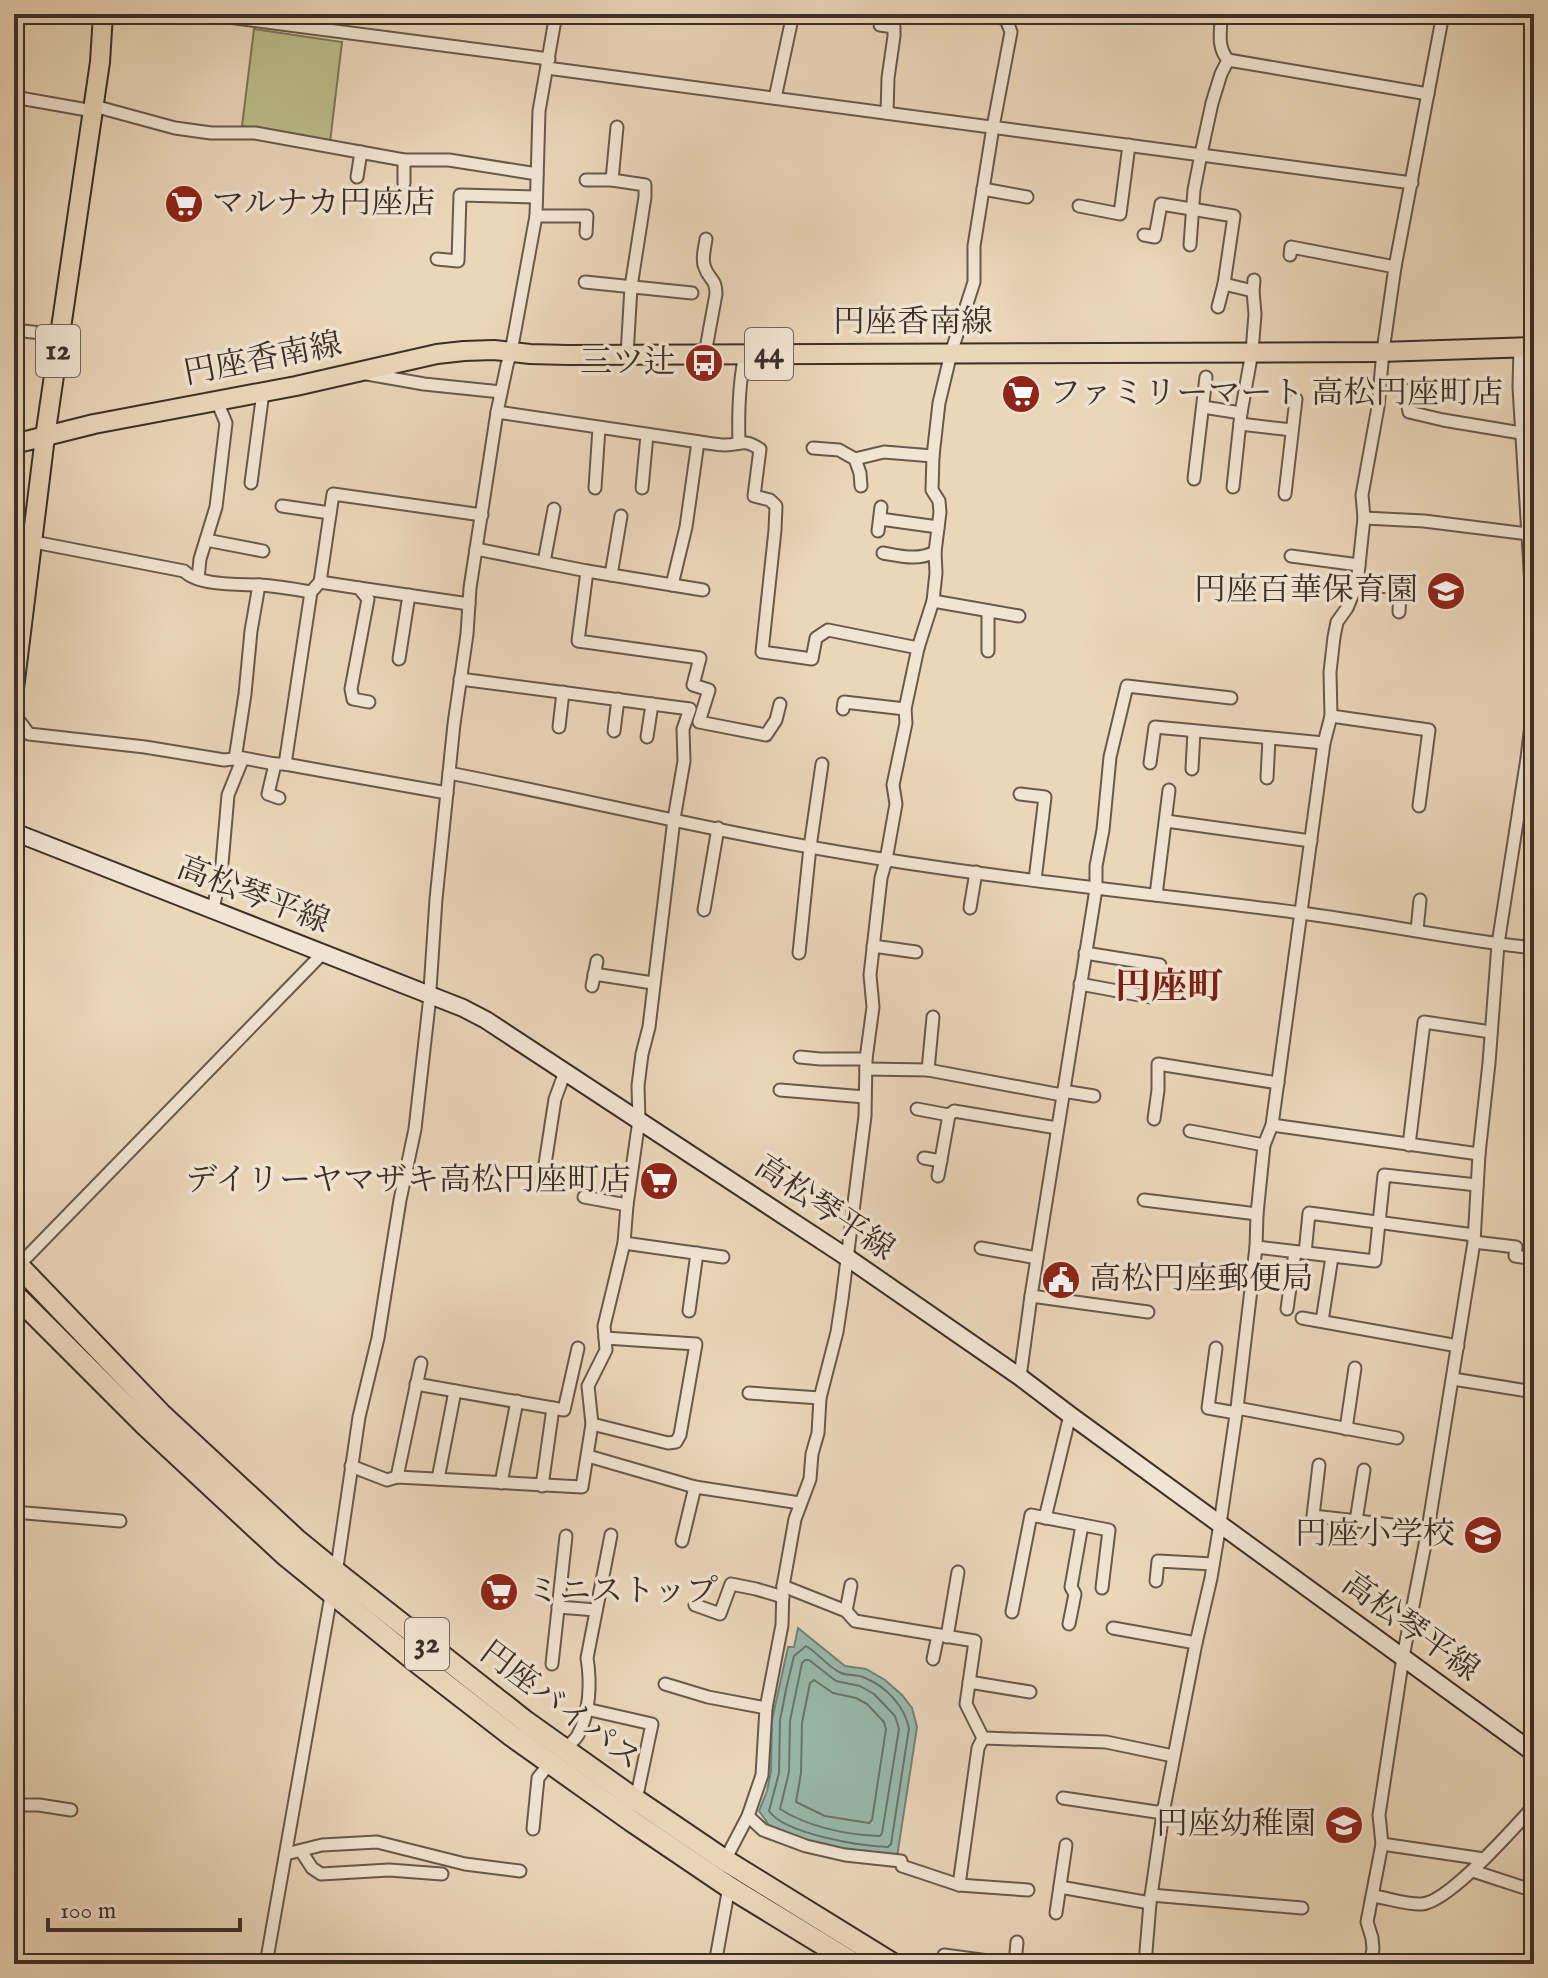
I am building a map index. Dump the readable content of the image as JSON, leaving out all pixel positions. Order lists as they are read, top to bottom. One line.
{"streets":{"highway":["32","円座バイパス"],"main road":["円座香南線","12","44","高松琴平線"]},"crossings":[["円座香南線","12"]],"districts":["円座町"],"places":{"supermarket":["マルナカ円座店","ファミリーマート 高松円座町店","デイリーヤマザキ高松円座町店","ミニストップ"],"bus stop":["三ツ辻"],"school or university":["円座百華保育園","円座小学校","円座幼稚園"],"public building":["高松円座郵便局"]},"scale_bar":"100 m"}
